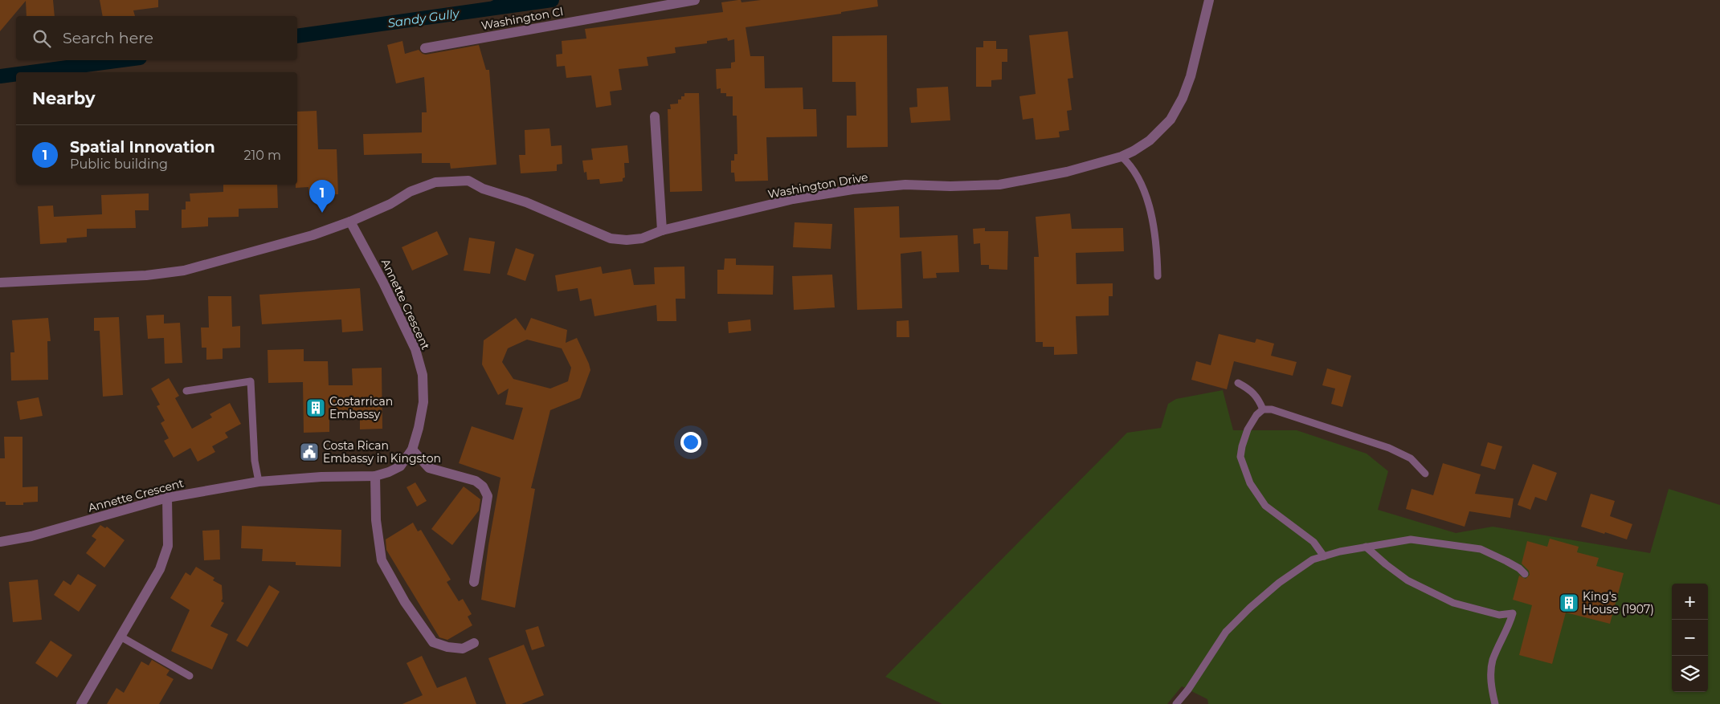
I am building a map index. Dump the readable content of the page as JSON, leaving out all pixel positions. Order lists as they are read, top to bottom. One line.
{"streets":{"street":["Washington Cl","Washington Drive","Annette Crescent"]},"crossings":[["Washington Drive","Annette Crescent"]],"water":["Sandy Gully"],"places":{"building":["Costarrican Embassy","King's House (1907)"],"public building":["Costa Rican Embassy in Kingston"]},"page":{"search":"Search here","heading":"Nearby","list":[{"mark":"1","name":"Spatial Innovation","note":"Public building","value":"210 m"}],"pins":"1","map_buttons":["+","−"]}}
